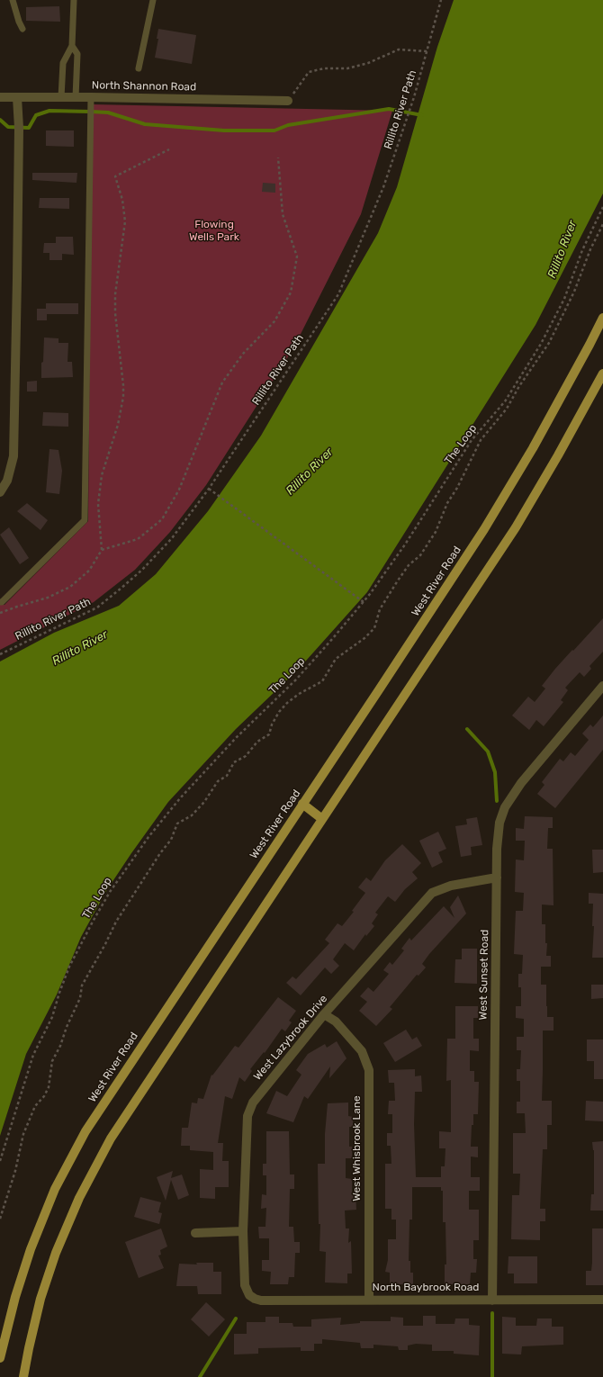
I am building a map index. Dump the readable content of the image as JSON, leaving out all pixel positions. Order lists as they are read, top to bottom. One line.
{"streets":{"main road":["West River Road"],"street":["North Shannon Road","West Sunset Road","West Lazybrook Drive","West Whisbrook Lane","North Baybrook Road"],"path":["Rillito River Path","The Loop"]},"crossings":[["West Sunset Road","West Lazybrook Drive"],["West Sunset Road","North Baybrook Road"],["West Lazybrook Drive","West Whisbrook Lane"],["West Lazybrook Drive","North Baybrook Road"],["West Whisbrook Lane","North Baybrook Road"]],"water":["Rillito River"],"parks":["Flowing Wells Park"]}
